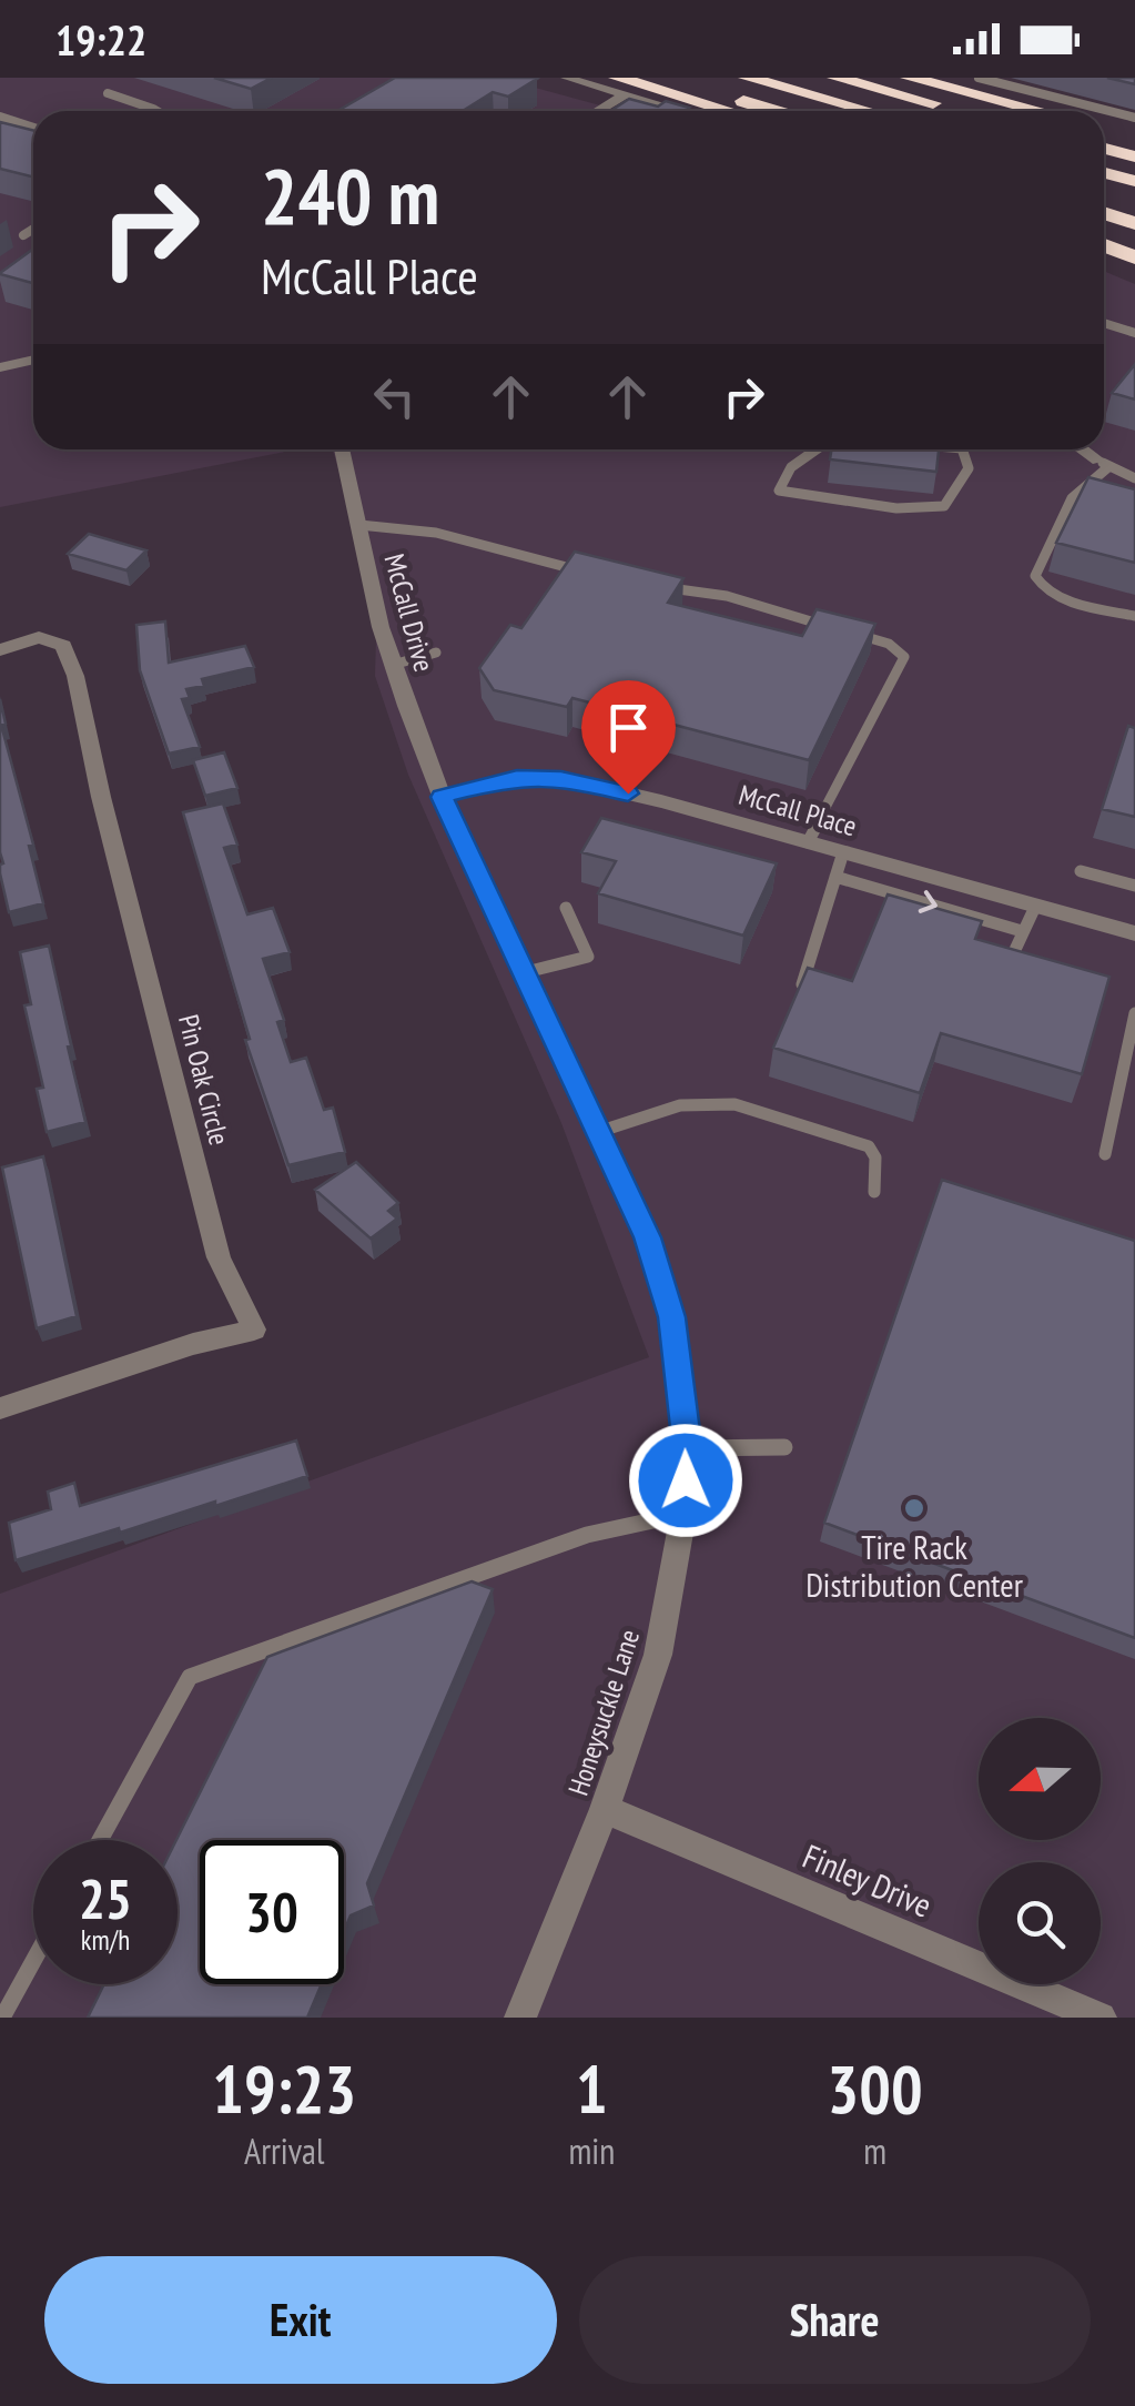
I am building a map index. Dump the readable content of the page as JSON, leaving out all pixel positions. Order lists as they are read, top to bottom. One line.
{"streets":{"street":["McCall Drive","McCall Place","Pin Oak Circle","Honeysuckle Lane","Finley Drive"]},"crossings":[["McCall Drive","McCall Place"],["McCall Drive","Honeysuckle Lane"],["McCall Place","Honeysuckle Lane"],["Honeysuckle Lane","Finley Drive"]],"places":["Tire Rack Distribution Center"],"north":"left","page":{"status":"19:22","turn":["240 m","McCall Place"],"speed":"25 km/h","limit":"30","eta":["19:23","Arrival","1","min","300","m"],"buttons":["Exit","Share"]}}
